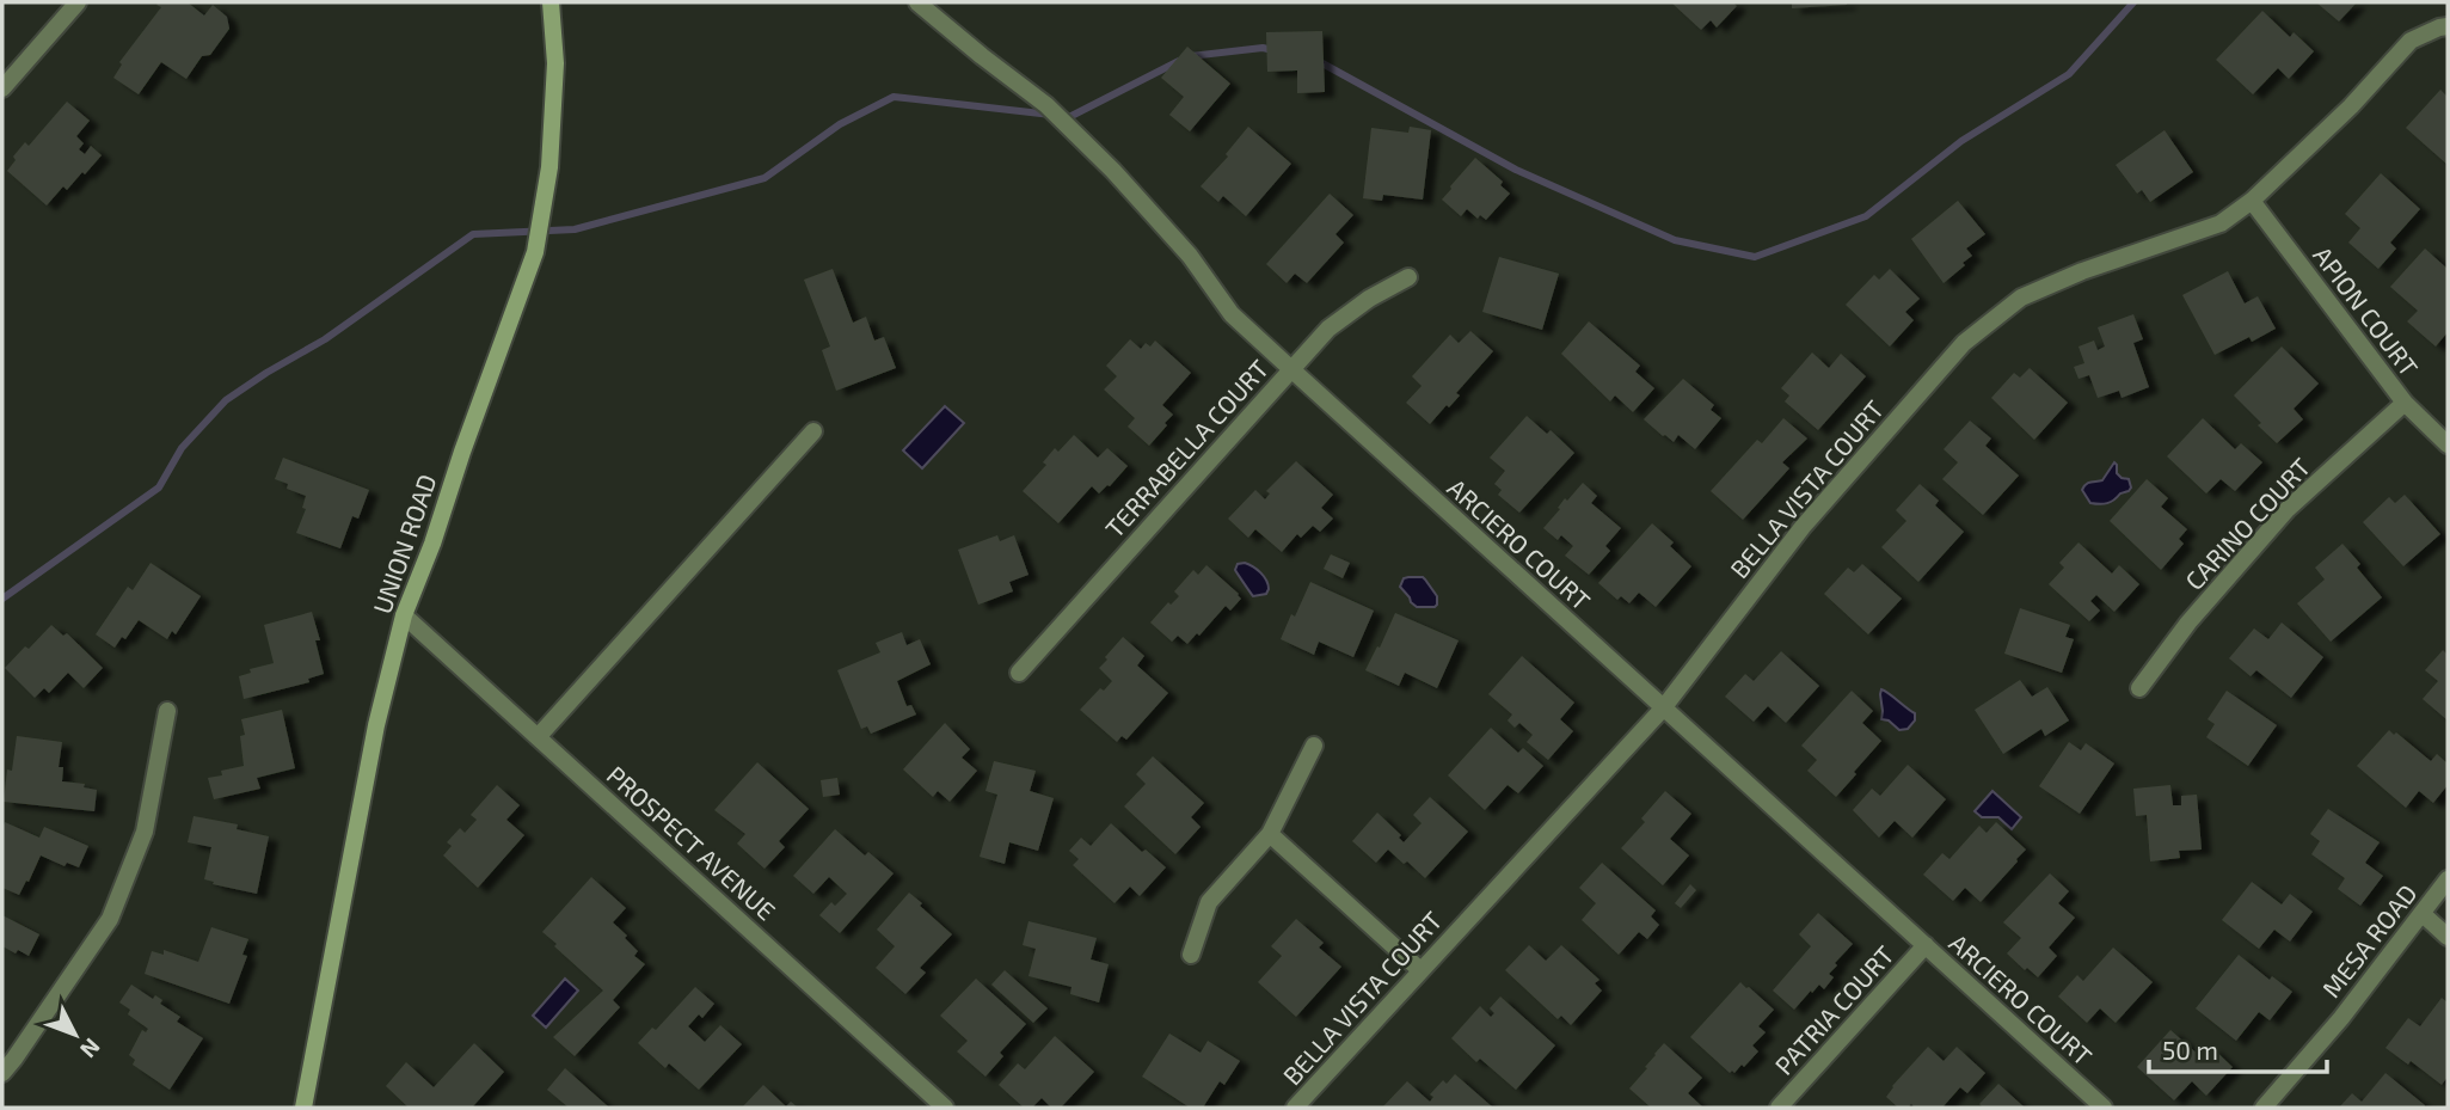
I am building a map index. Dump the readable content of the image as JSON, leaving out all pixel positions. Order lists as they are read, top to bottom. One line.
{"streets":{"main road":["UNION ROAD"],"street":["APION COURT","TERRABELLA COURT","BELLA VISTA COURT","CARINO COURT","ARCIERO COURT","PROSPECT AVENUE","MESA ROAD","PATRIA COURT"]},"crossings":[["APION COURT","BELLA VISTA COURT"],["APION COURT","CARINO COURT"],["TERRABELLA COURT","ARCIERO COURT"],["BELLA VISTA COURT","ARCIERO COURT"],["UNION ROAD","PROSPECT AVENUE"],["ARCIERO COURT","PATRIA COURT"]],"scale_bar":"50 m","north":"bottom right"}
